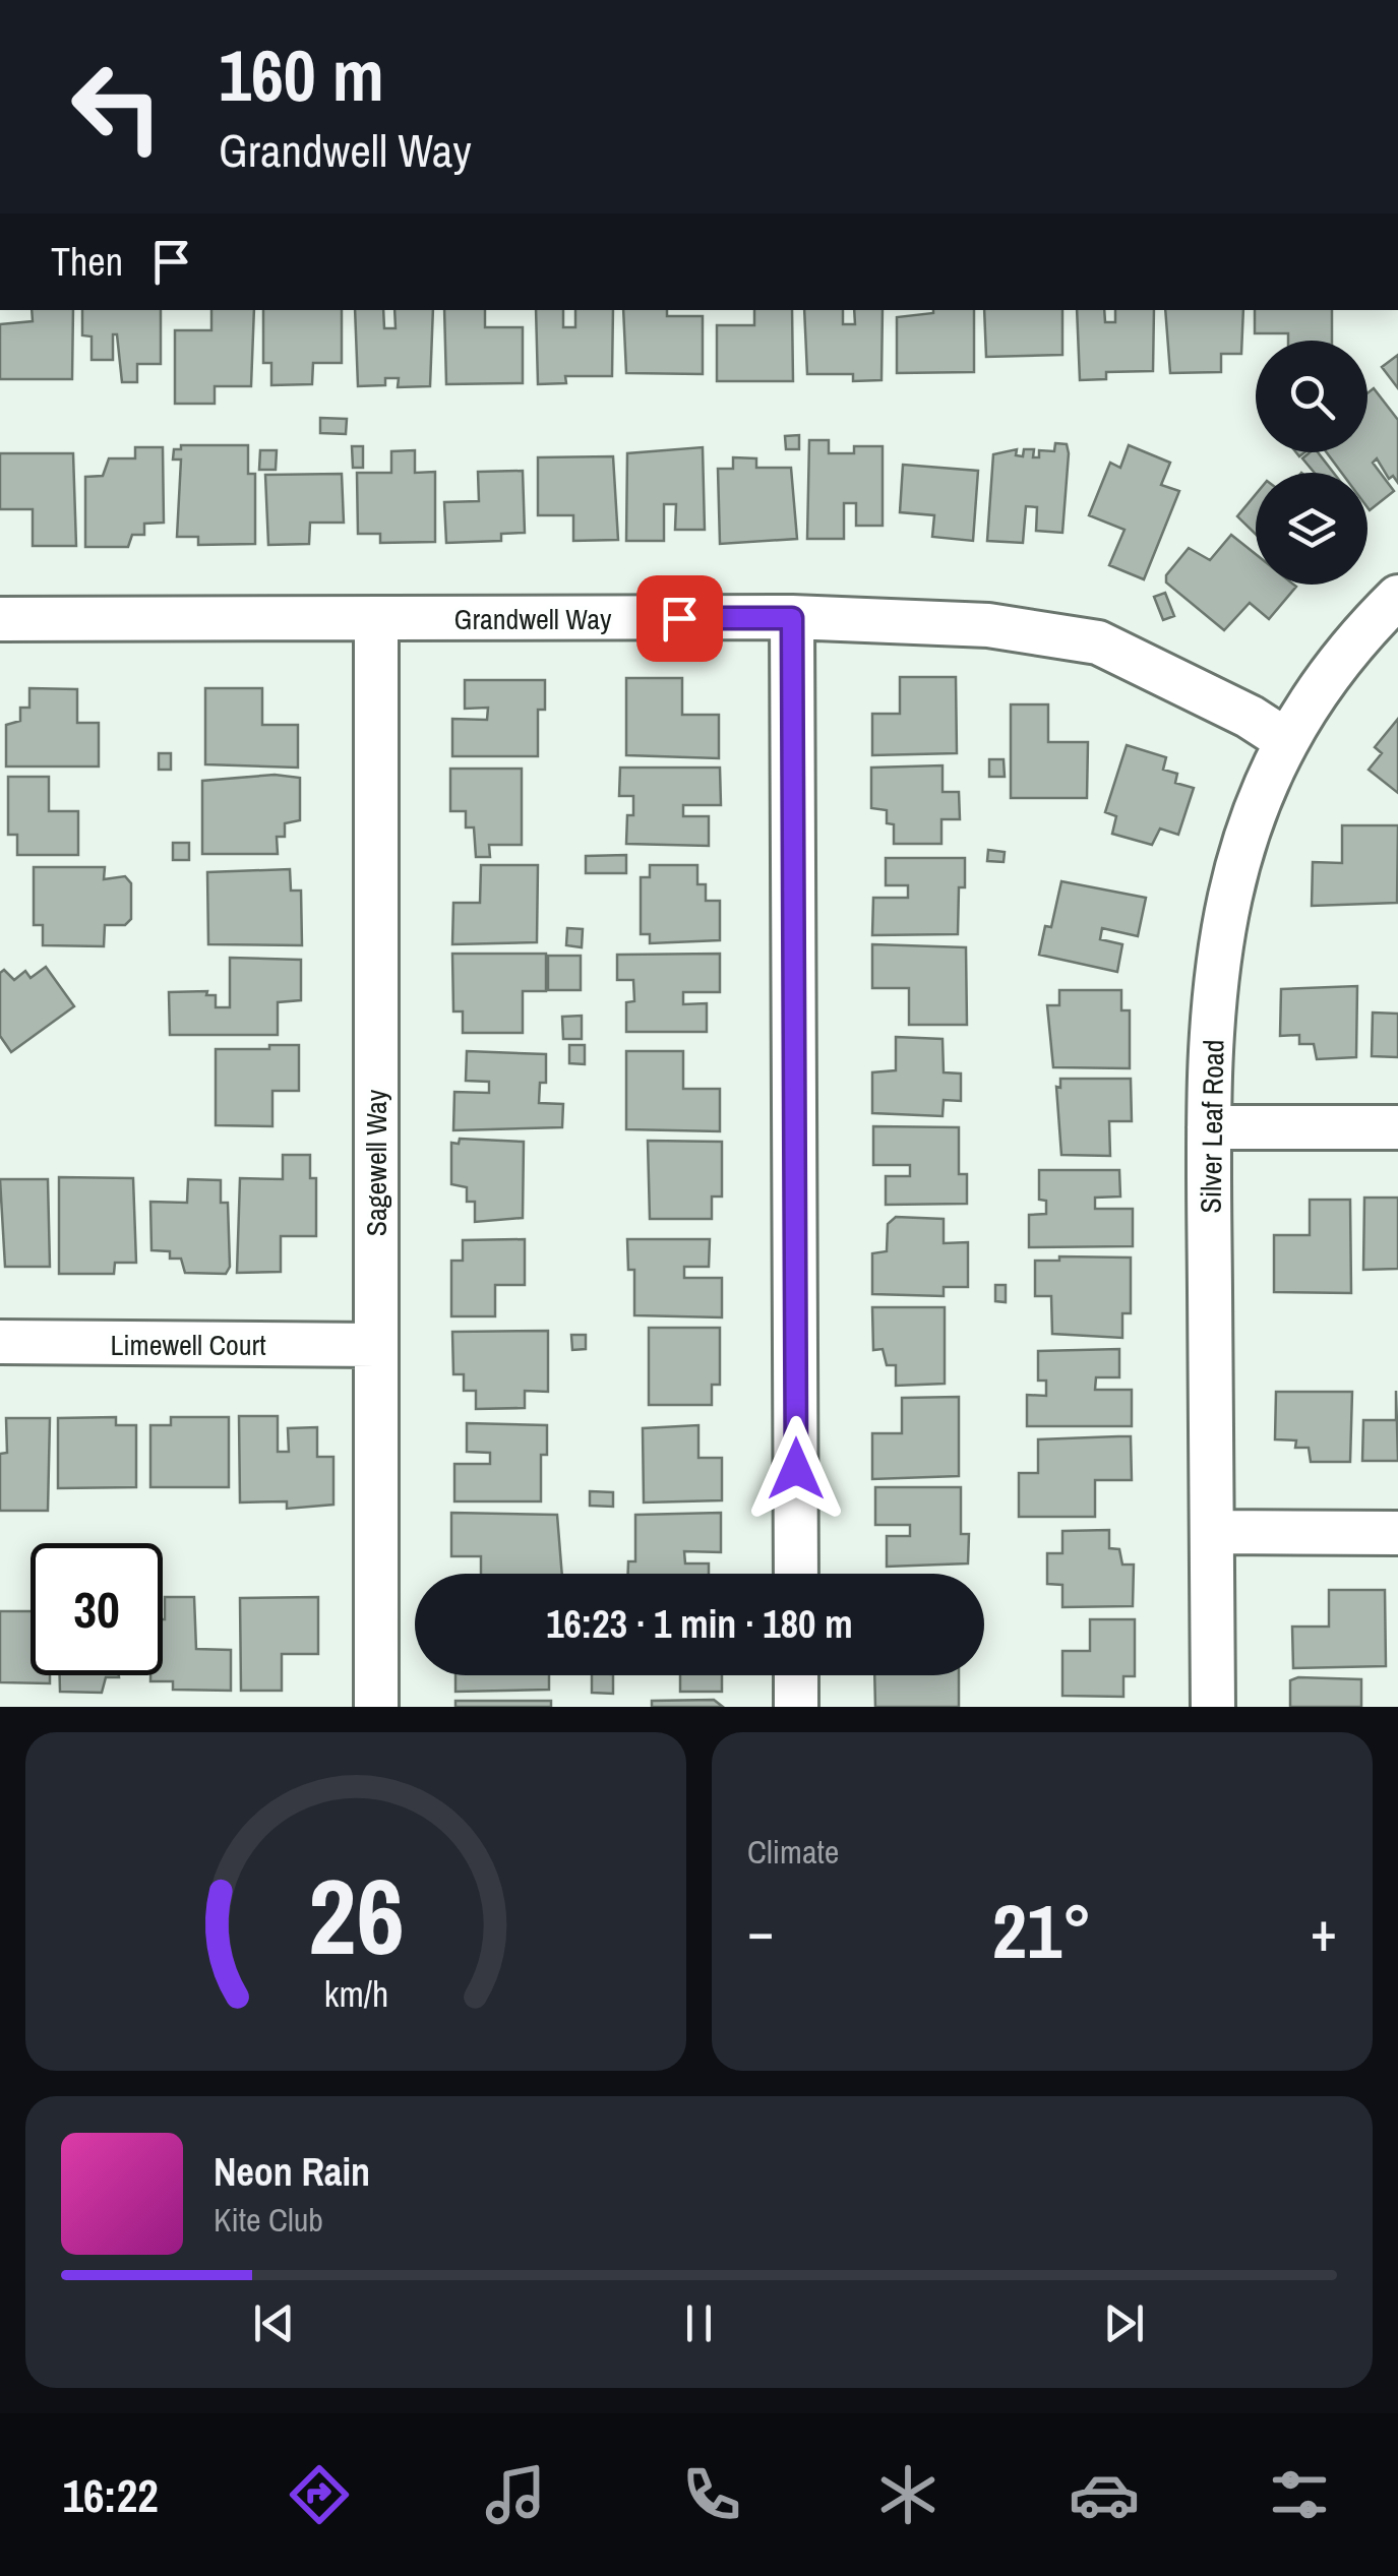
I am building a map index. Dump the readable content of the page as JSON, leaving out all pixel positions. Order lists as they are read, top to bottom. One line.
{"streets":{"street":["Grandwell Way","Silver Leaf Road","Sagewell Way","Limewell Court"]},"crossings":[["Grandwell Way","Silver Leaf Road"],["Grandwell Way","Sagewell Way"],["Sagewell Way","Limewell Court"]],"page":{"turn":["160 m","Grandwell Way"],"then":"Then","limit":"30","trip":"16:23 · 1 min · 180 m","tile":"Climate","heat":["−","21°","+"],"song":["Neon Rain","Kite Club"],"tabs":"16:22","gauge":["26","km/h"]}}
